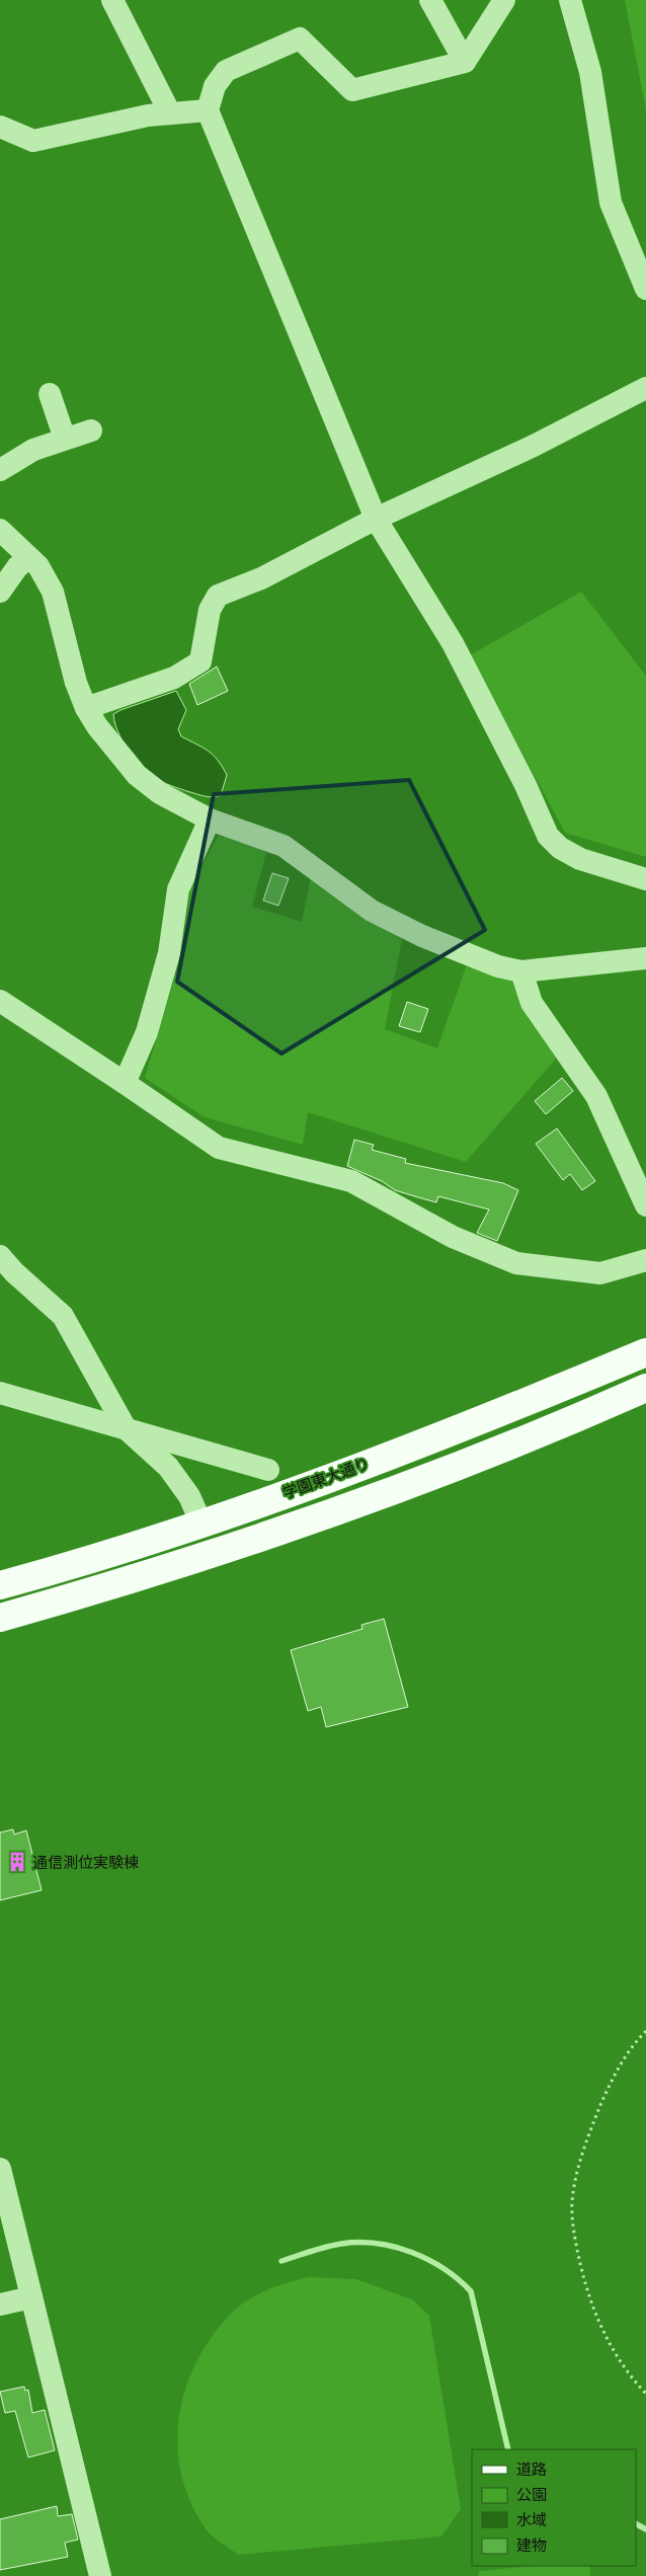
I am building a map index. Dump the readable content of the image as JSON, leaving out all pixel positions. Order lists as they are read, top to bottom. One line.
{"streets":{"main road":["学園東大通り"]},"places":{"building":["通信測位実験棟"]},"legend":["道路","公園","水域","建物"]}
